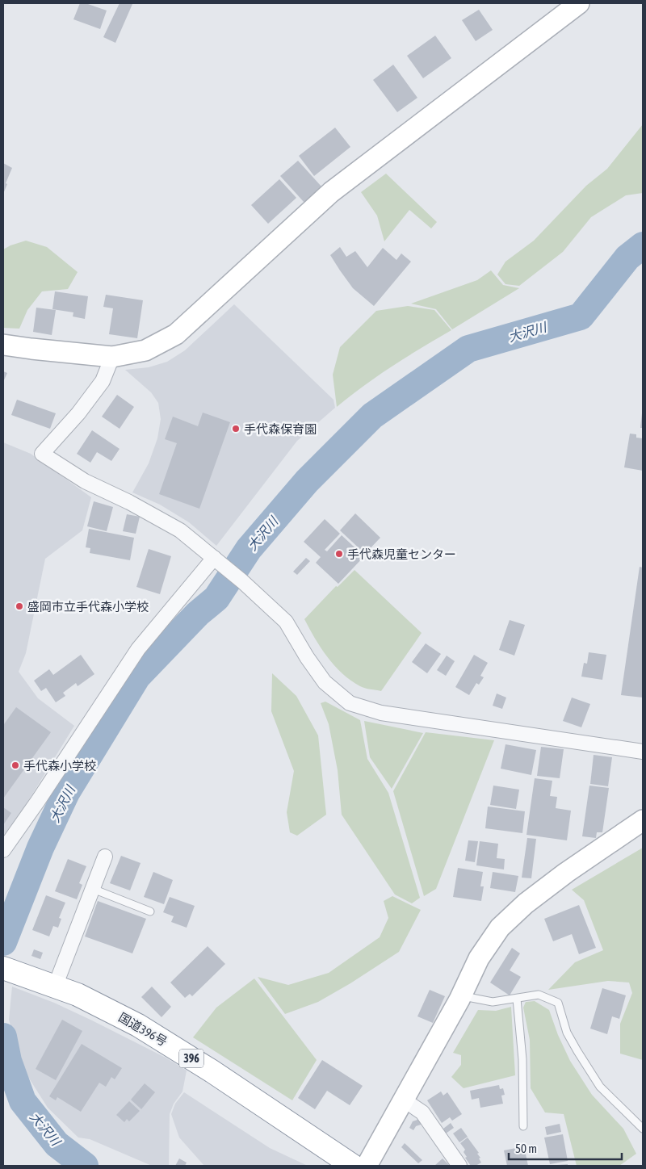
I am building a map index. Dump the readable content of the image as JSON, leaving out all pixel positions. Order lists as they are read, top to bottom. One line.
{"streets":{"highway":["国道396号","396"]},"water":["大沢川"],"places":["手代森保育園","手代森児童センター","盛岡市立手代森小学校","手代森小学校"],"scale_bar":"50 m"}
